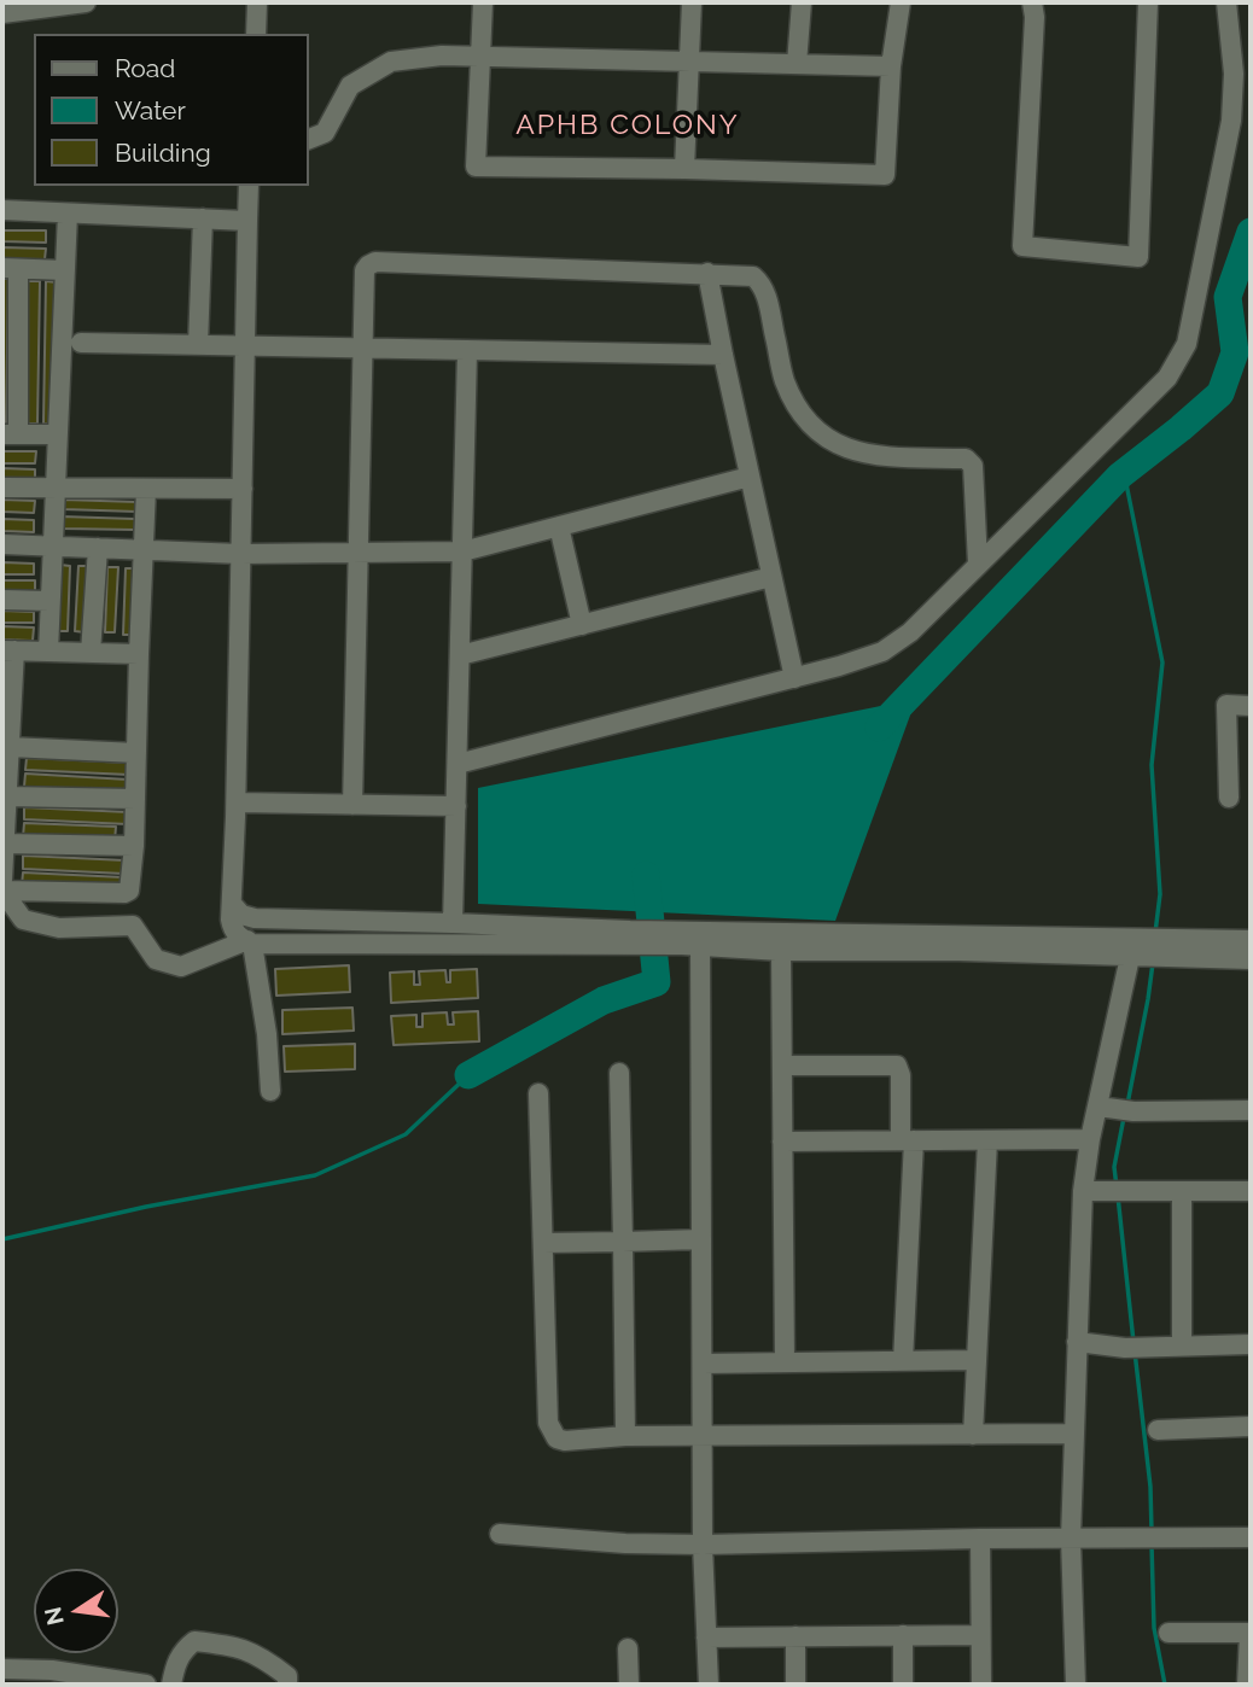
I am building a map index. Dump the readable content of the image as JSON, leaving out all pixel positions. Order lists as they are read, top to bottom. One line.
{"districts":["APHB COLONY"],"legend":["Road","Water","Building"],"north":"left"}
